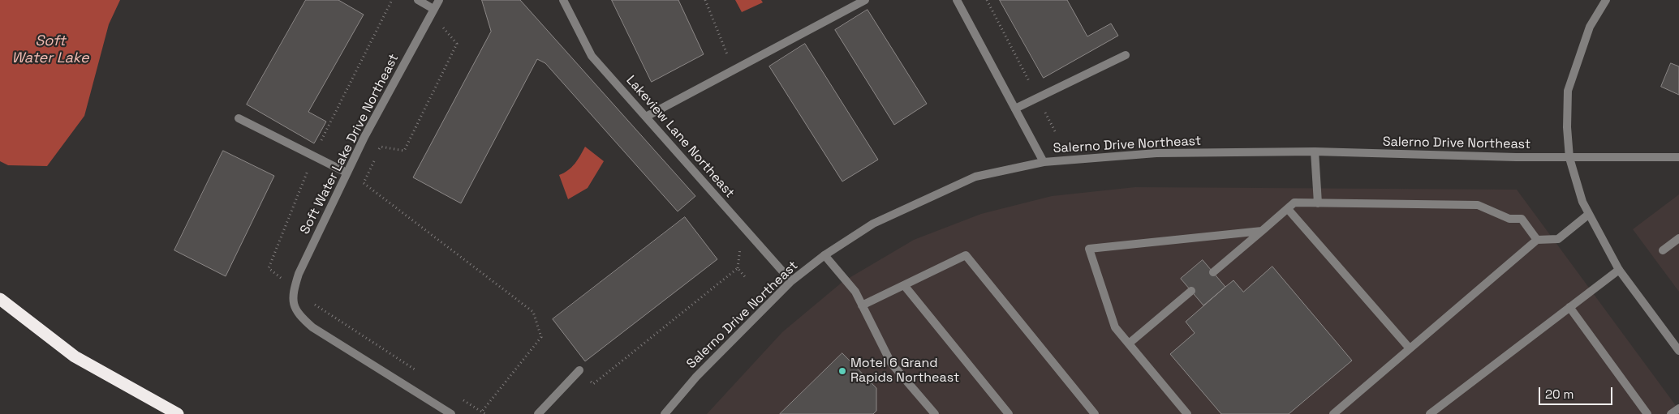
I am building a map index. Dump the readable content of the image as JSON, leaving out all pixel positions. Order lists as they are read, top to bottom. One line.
{"streets":{"street":["Lakeview Lane Northeast","Salerno Drive Northeast","Soft Water Lake Drive Northeast"]},"crossings":[["Lakeview Lane Northeast","Salerno Drive Northeast"]],"water":["Soft Water Lake"],"places":["Motel 6 Grand Rapids Northeast"],"scale_bar":"20 m"}
